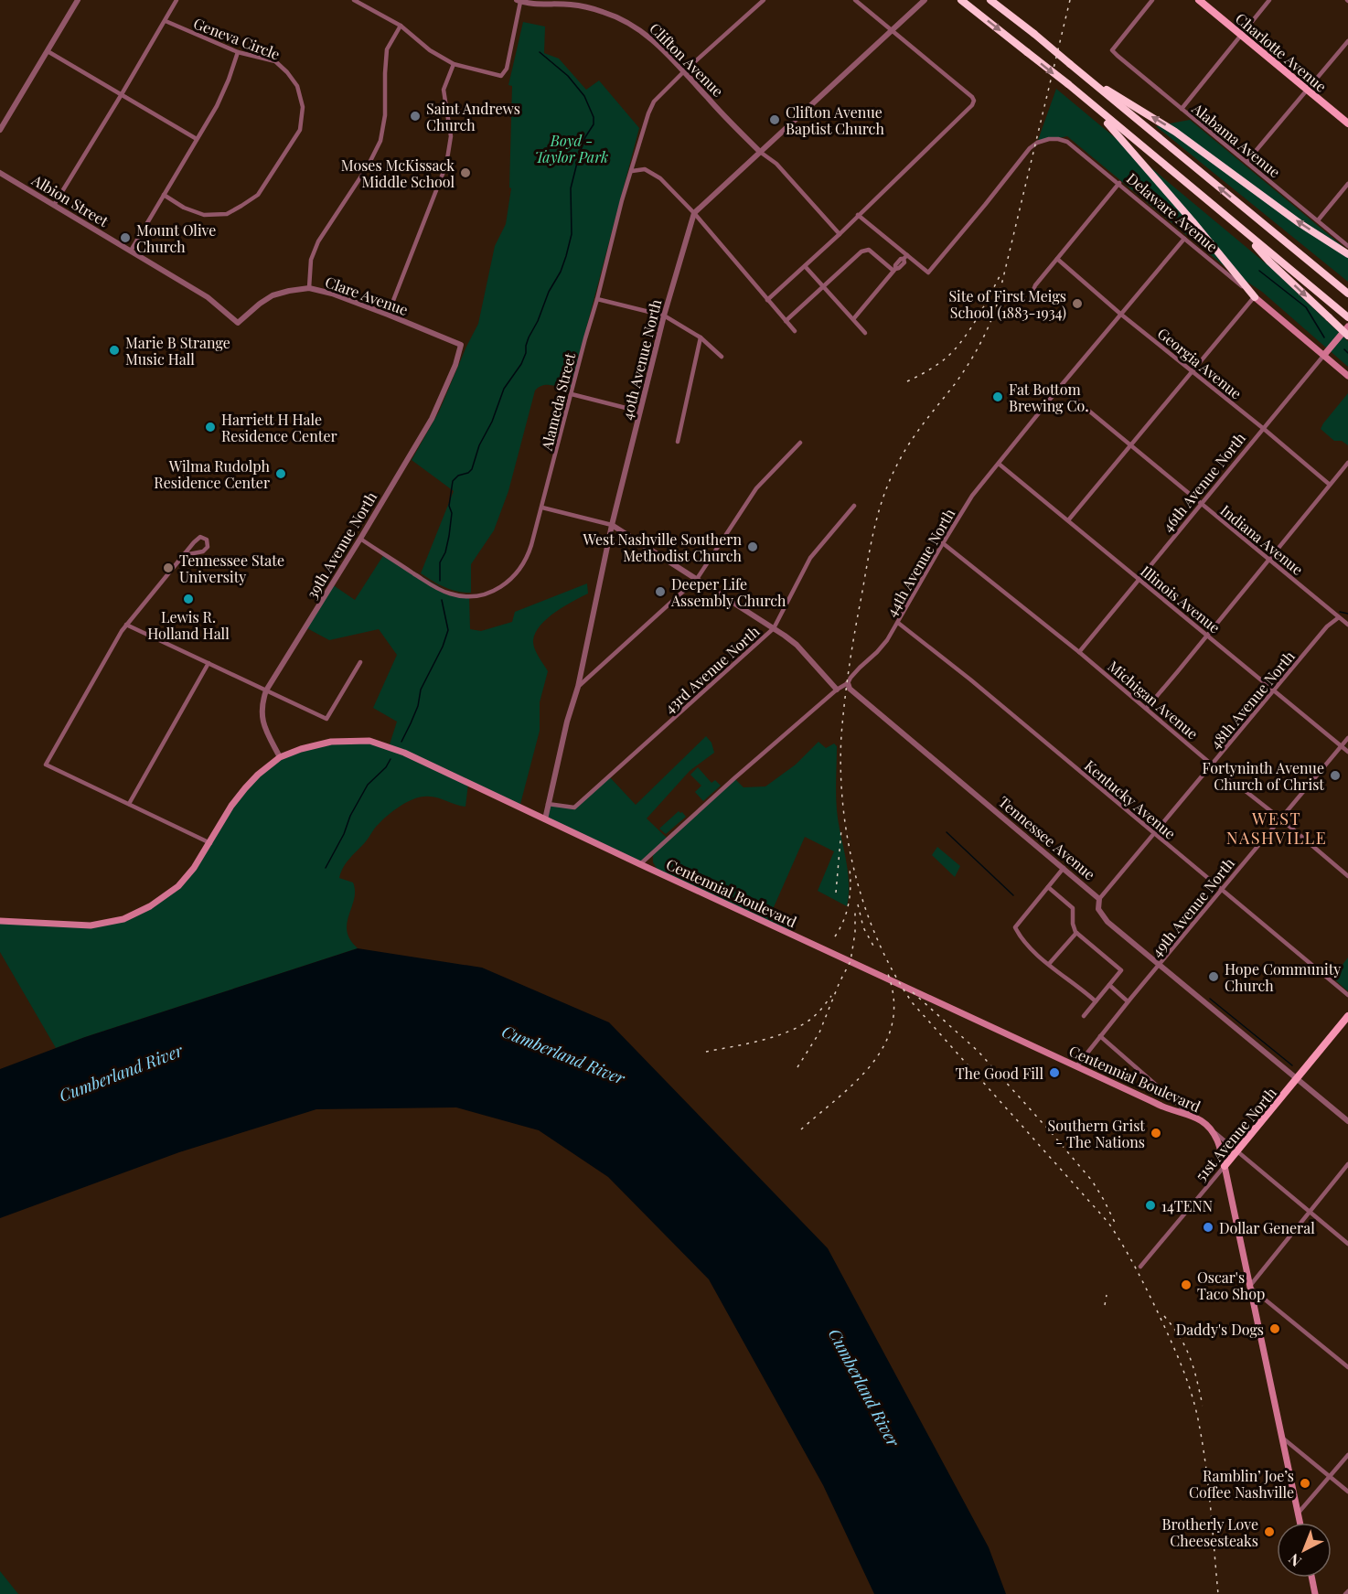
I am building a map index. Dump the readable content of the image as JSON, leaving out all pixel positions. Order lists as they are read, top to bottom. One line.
{"streets":{"main road":["Charlotte Avenue","Delaware Avenue","46th Avenue North","Centennial Boulevard","51st Avenue North"],"street":["Geneva Circle","Clifton Avenue","Alabama Avenue","Albion Street","Clare Avenue","40th Avenue North","Georgia Avenue","Alameda Street","Indiana Avenue","39th Avenue North","44th Avenue North","Illinois Avenue","43rd Avenue North","Michigan Avenue","48th Avenue North","Kentucky Avenue","Tennessee Avenue","49th Avenue North"]},"crossings":[["Clifton Avenue","Alameda Street"],["Albion Street","Clare Avenue"],["Delaware Avenue","46th Avenue North"],["Delaware Avenue","44th Avenue North"],["Clare Avenue","39th Avenue North"],["40th Avenue North","43rd Avenue North"],["40th Avenue North","Centennial Boulevard"],["Georgia Avenue","46th Avenue North"],["Georgia Avenue","44th Avenue North"],["Alameda Street","39th Avenue North"],["46th Avenue North","Indiana Avenue"],["46th Avenue North","Illinois Avenue"],["46th Avenue North","Michigan Avenue"],["Indiana Avenue","44th Avenue North"],["Indiana Avenue","48th Avenue North"],["39th Avenue North","Centennial Boulevard"],["44th Avenue North","Illinois Avenue"],["44th Avenue North","Michigan Avenue"],["44th Avenue North","Kentucky Avenue"],["44th Avenue North","Tennessee Avenue"],["44th Avenue North","Centennial Boulevard"],["Illinois Avenue","48th Avenue North"],["Illinois Avenue","49th Avenue North"],["Michigan Avenue","48th Avenue North"],["Michigan Avenue","49th Avenue North"],["48th Avenue North","Kentucky Avenue"],["48th Avenue North","Tennessee Avenue"],["Kentucky Avenue","49th Avenue North"],["Tennessee Avenue","49th Avenue North"],["Tennessee Avenue","51st Avenue North"],["Centennial Boulevard","49th Avenue North"],["Centennial Boulevard","51st Avenue North"]],"districts":["WEST NASHVILLE"],"water":["Cumberland River"],"parks":["Boyd - Taylor Park"],"places":["Saint Andrews Church","Clifton Avenue Baptist Church","Moses McKissack Middle School","Mount Olive Church","Site of First Meigs School (1883-1934)","Marie B Strange Music Hall","Fat Bottom Brewing Co.","Harriett H Hale Residence Center","Wilma Rudolph Residence Center","West Nashville Southern Methodist Church","Tennessee State University","Deeper Life Assembly Church","Lewis R. Holland Hall","Fortyninth Avenue Church of Christ","Hope Community Church","The Good Fill","Southern Grist - The Nations","14TENN","Dollar General","Oscar's Taco Shop","Daddy's Dogs","Ramblin’ Joe’s Coffee Nashville","Brotherly Love Cheesesteaks"],"north":"bottom left"}
